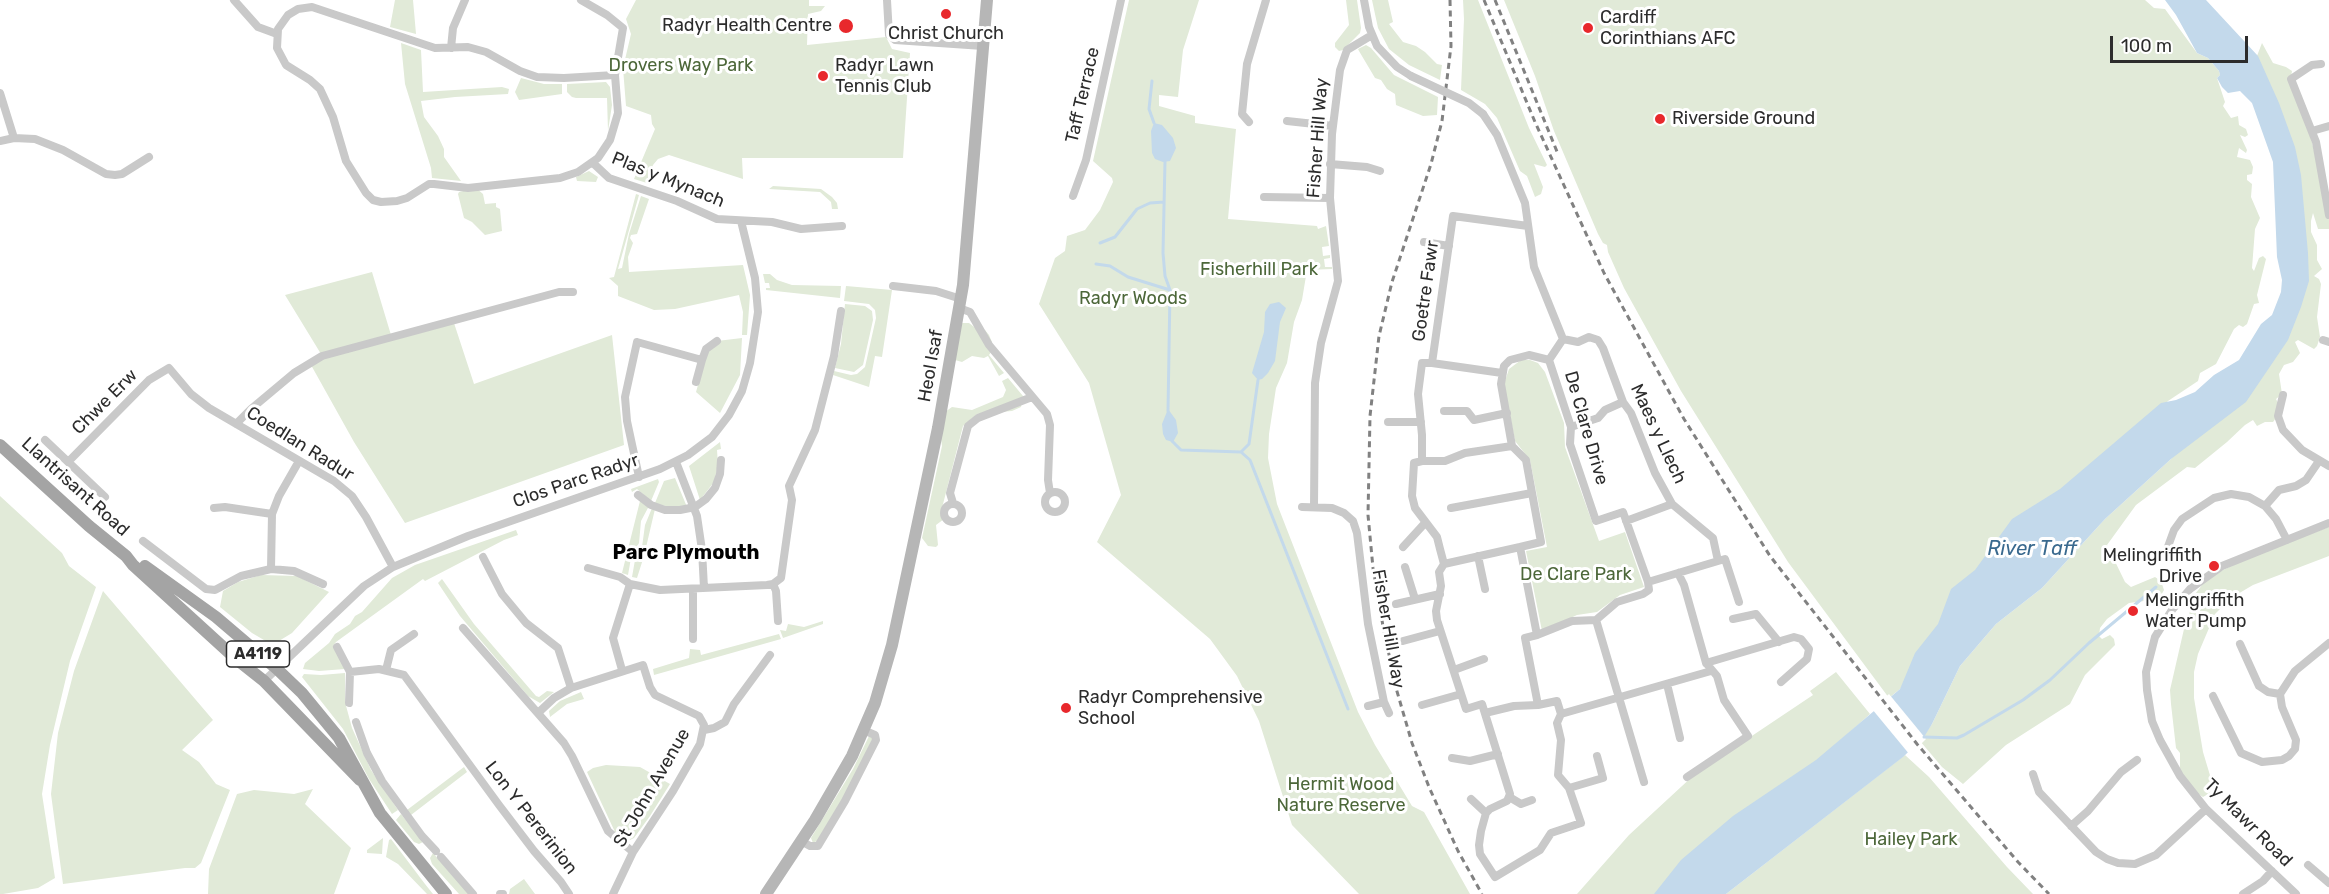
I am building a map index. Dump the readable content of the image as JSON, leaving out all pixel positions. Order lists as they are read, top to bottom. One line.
{"streets":{"main road":["Heol Isaf","Llantrisant Road","A4119"],"street":["Taff Terrace","Fisher Hill Way","Plas y Mynach","Goetre Fawr","Chwe Erw","De Clare Drive","Maes y Llech","Coedlan Radur","Clos Parc Radyr","St John Avenue","Lon Y Pererinion","Ty Mawr Road"]},"crossings":[["Plas y Mynach","Clos Parc Radyr"],["Chwe Erw","Coedlan Radur"],["De Clare Drive","Maes y Llech"],["Coedlan Radur","Clos Parc Radyr"],["Clos Parc Radyr","Llantrisant Road"]],"districts":["Parc Plymouth"],"water":["River Taff"],"parks":["Drovers Way Park","Fisherhill Park","Radyr Woods","De Clare Park","Hermit Wood Nature Reserve","Hailey Park"],"places":["Christ Church","Radyr Health Centre","Cardiff Corinthians AFC","Radyr Lawn Tennis Club","Riverside Ground","Melingriffith Drive","Melingriffith Water Pump","Radyr Comprehensive School"],"scale_bar":"100 m"}
